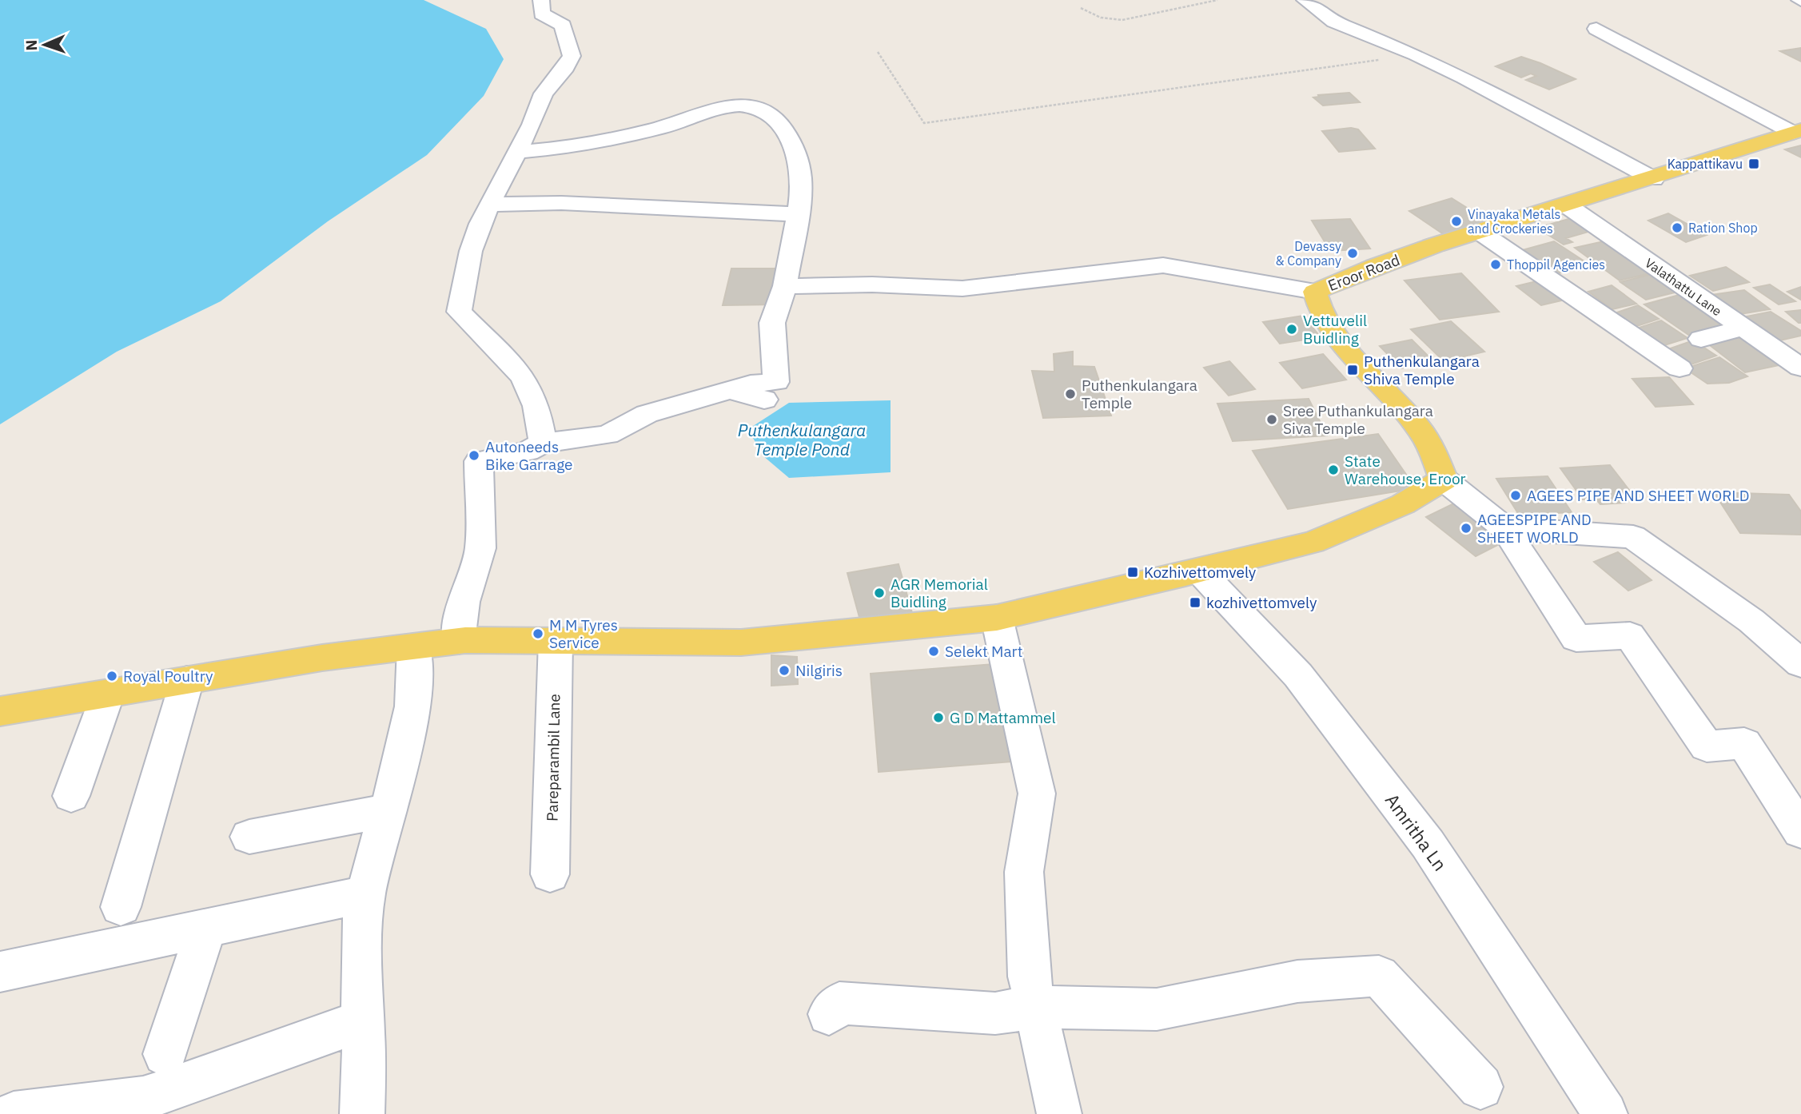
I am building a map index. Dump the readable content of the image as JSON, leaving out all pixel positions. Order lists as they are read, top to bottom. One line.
{"streets":{"main road":["Eroor Road"],"street":["Valathattu Lane","Pareparambil Lane","Amritha Ln"]},"crossings":[["Eroor Road","Valathattu Lane"]],"water":["Puthenkulangara Temple Pond"],"places":{"transit":["Kappattikavu","Puthenkulangara Shiva Temple","Kozhivettomvely","kozhivettomvely"],"other":["Vinayaka Metals and Crockeries","Ration Shop","Devassy & Company","Thoppil Agencies","Vettuvelil Buidling","Puthenkulangara Temple","Sree Puthankulangara Siva Temple","Autoneeds Bike Garrage","State Warehouse, Eroor","AGEES PIPE AND SHEET WORLD","AGEESPIPE AND SHEET WORLD","AGR Memorial Buidling","M M Tyres Service","Selekt Mart","Nilgiris","Royal Poultry","G D Mattammel"]},"north":"left"}
